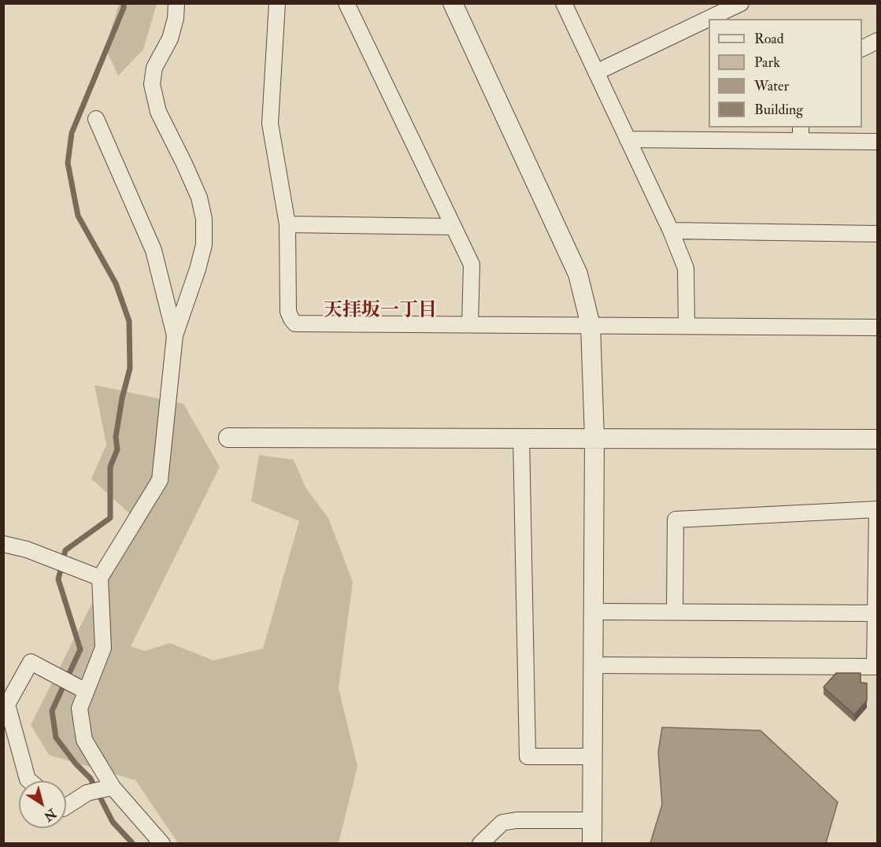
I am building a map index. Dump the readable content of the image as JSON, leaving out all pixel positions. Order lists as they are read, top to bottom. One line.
{"districts":["天拝坂一丁目"],"legend":["Road","Park","Water","Building"],"north":"bottom right"}
